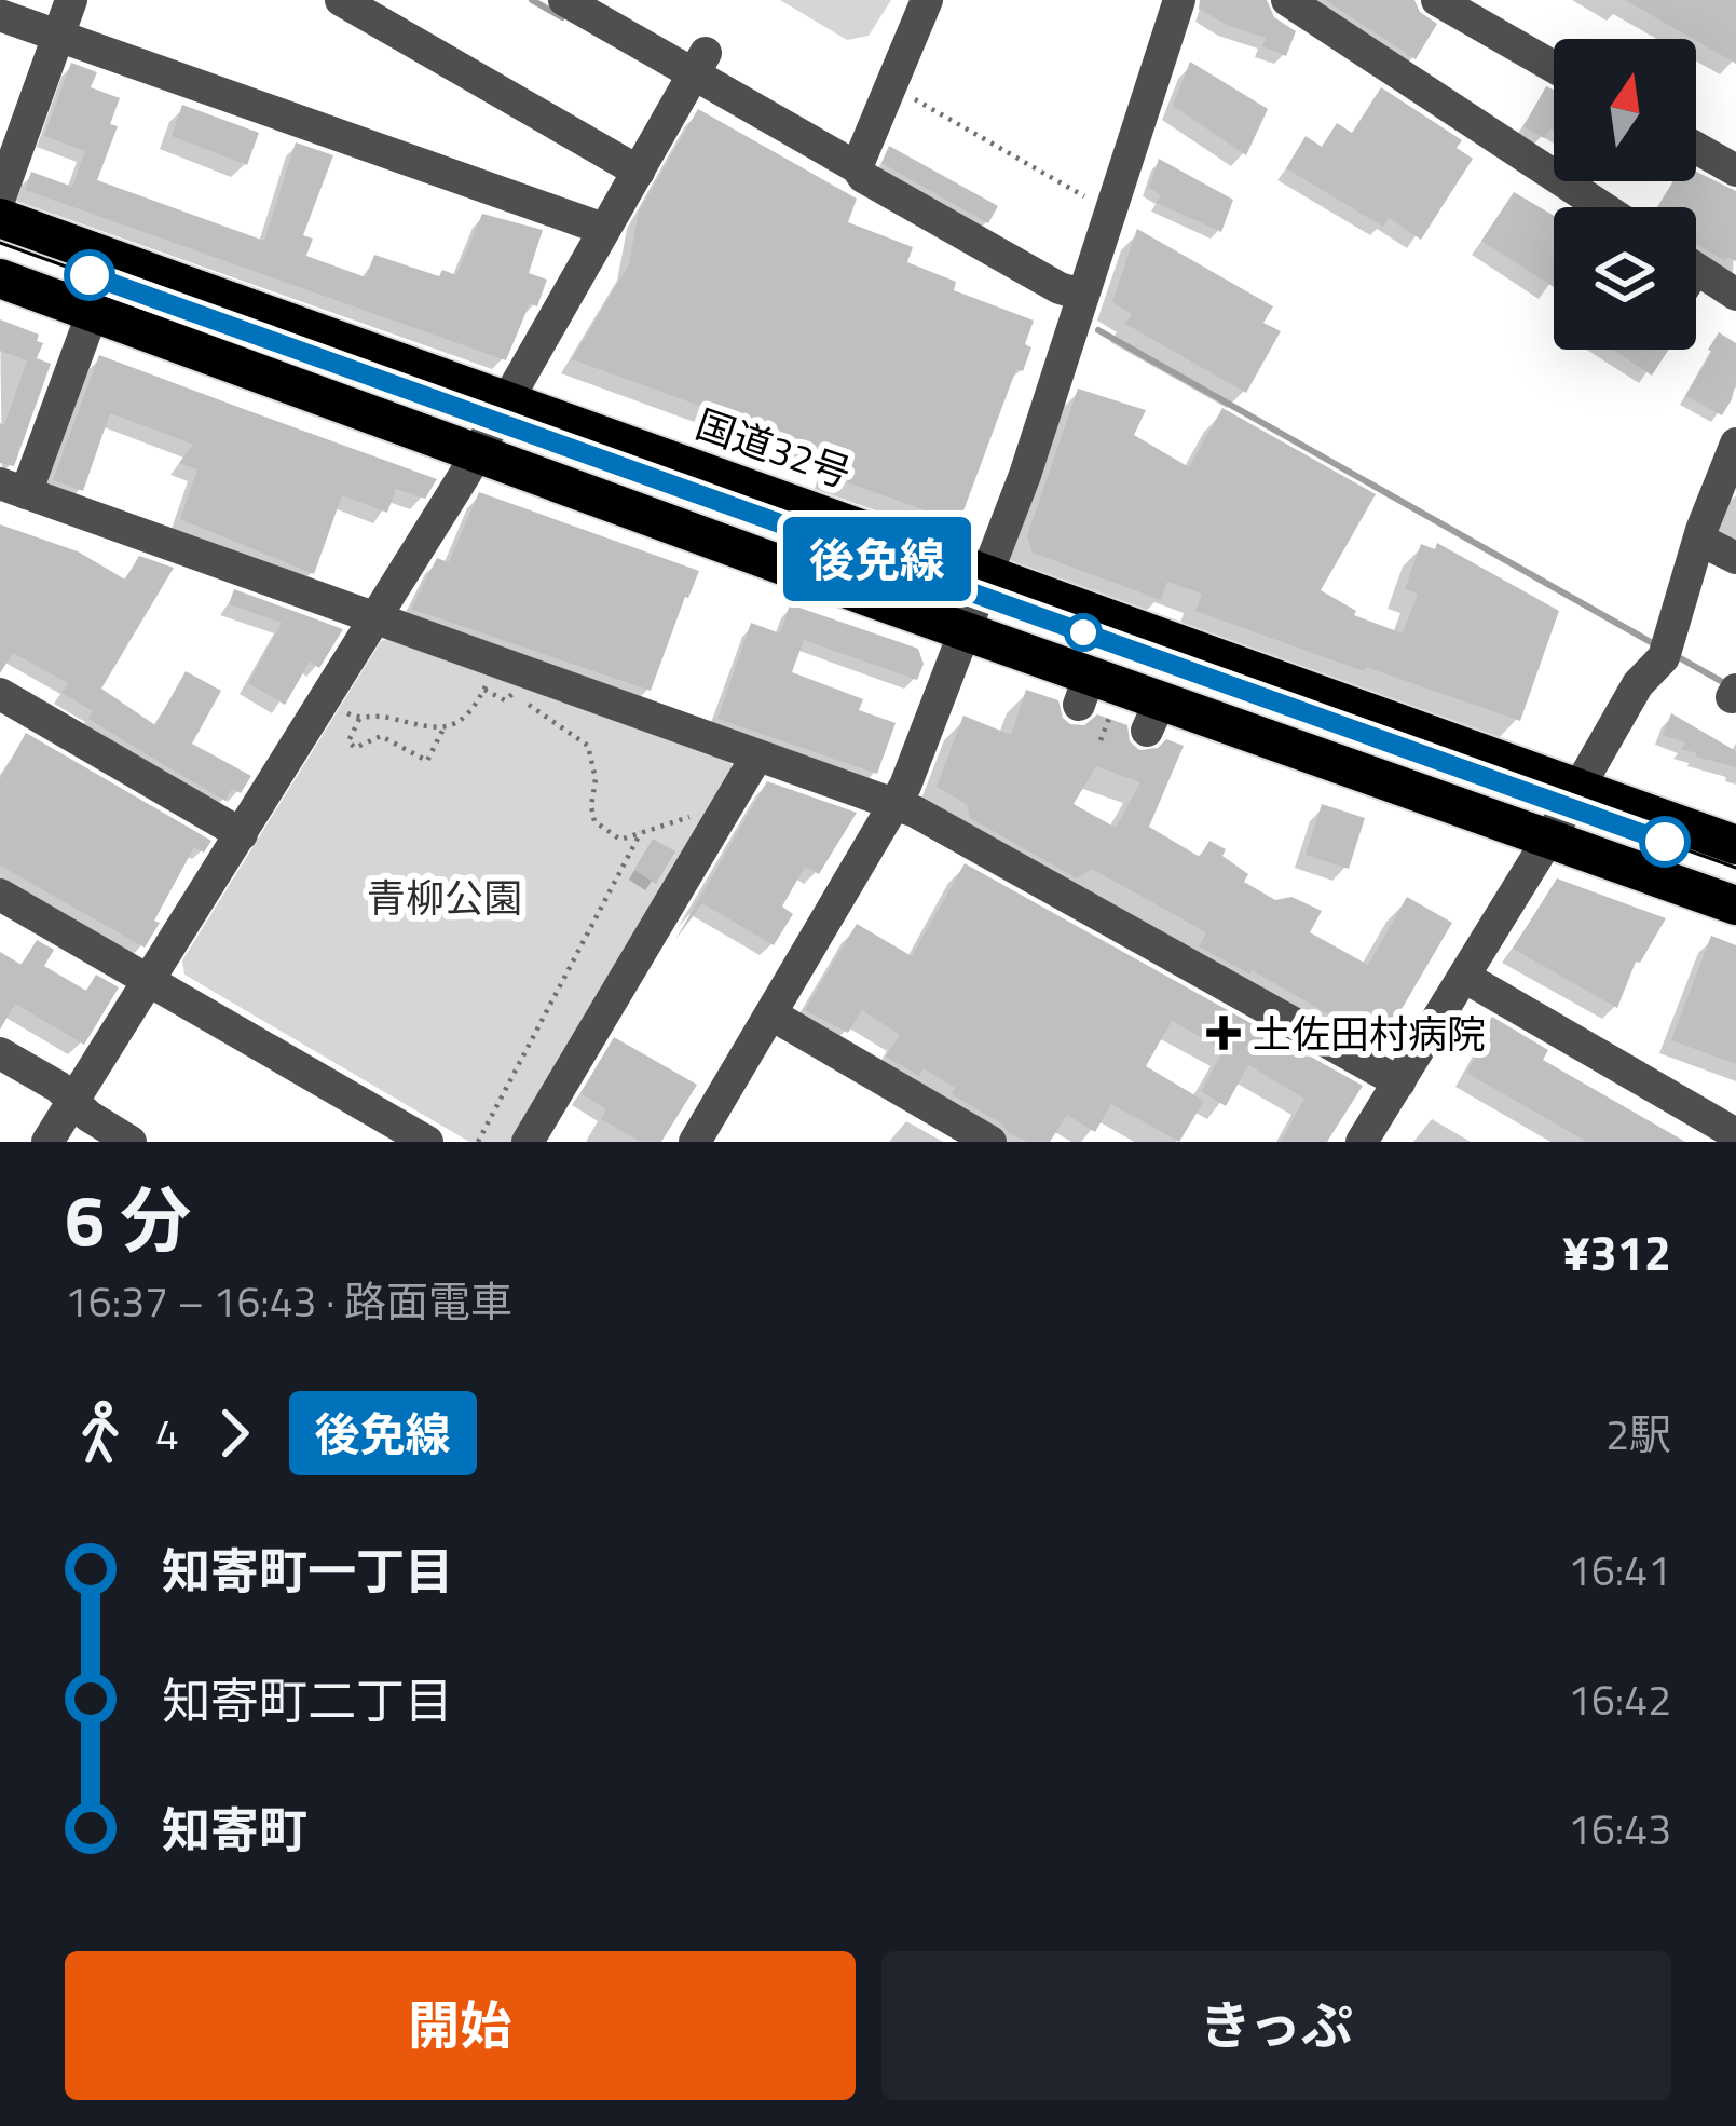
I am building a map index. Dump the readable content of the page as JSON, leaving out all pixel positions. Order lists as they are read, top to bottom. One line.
{"streets":{"highway":["国道32号"]},"parks":["青柳公園"],"places":{"health":["土佐田村病院"]},"lines":["tram line 後免線"],"north":"top","page":{"on_map":"後免線","heading":["6 分","16:37 – 16:43 · 路面電車","¥312"],"legs":["4","後免線","2駅"],"list":[{"name":"知寄町一丁目","value":"16:41"},{"name":"知寄町二丁目","value":"16:42"},{"name":"知寄町","value":"16:43"}],"buttons":["開始","きっぷ"]}}
